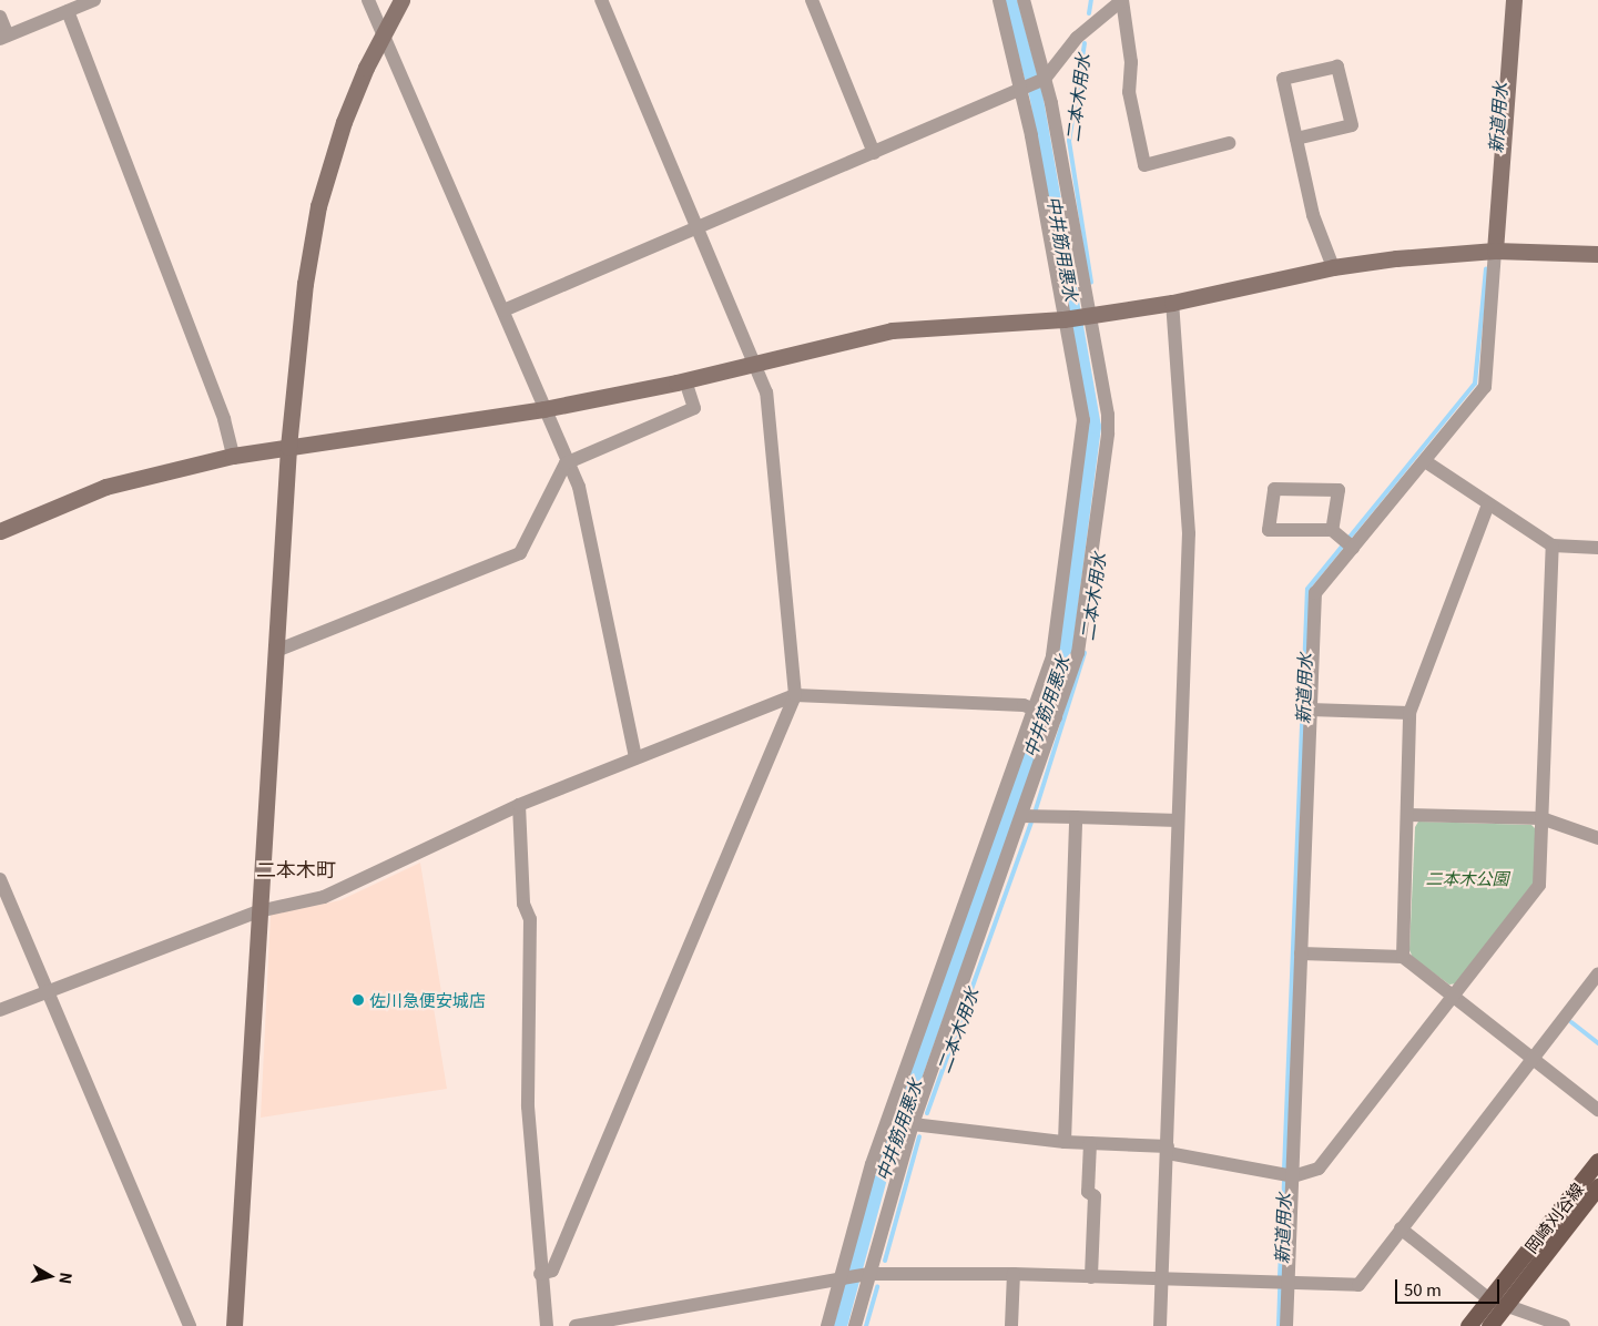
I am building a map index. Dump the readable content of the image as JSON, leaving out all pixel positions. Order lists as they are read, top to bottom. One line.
{"streets":{"main road":["岡崎刈谷線"]},"districts":["二本木町"],"water":["二本木用水","新道用水","中井筋用悪水"],"parks":["二本木公園"],"places":["佐川急便安城店"],"scale_bar":"50 m","north":"right"}
